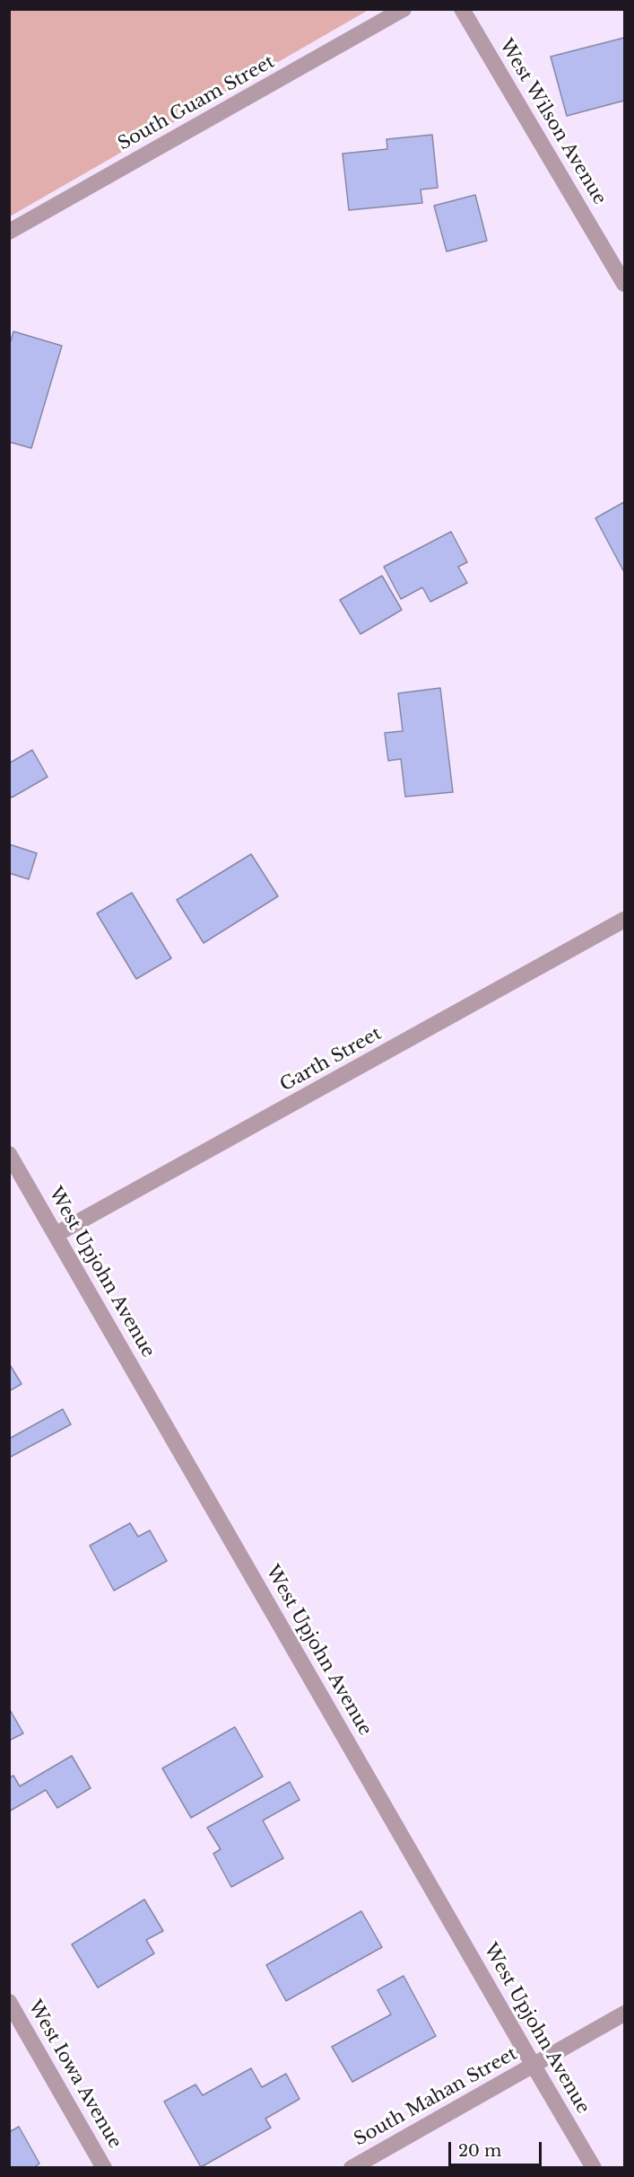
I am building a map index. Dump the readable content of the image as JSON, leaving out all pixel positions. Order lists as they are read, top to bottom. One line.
{"streets":{"street":["South Guam Street","West Wilson Avenue","Garth Street","West Upjohn Avenue","West Iowa Avenue","South Mahan Street"]},"crossings":[["Garth Street","West Upjohn Avenue"],["West Upjohn Avenue","South Mahan Street"]],"scale_bar":"20 m"}
